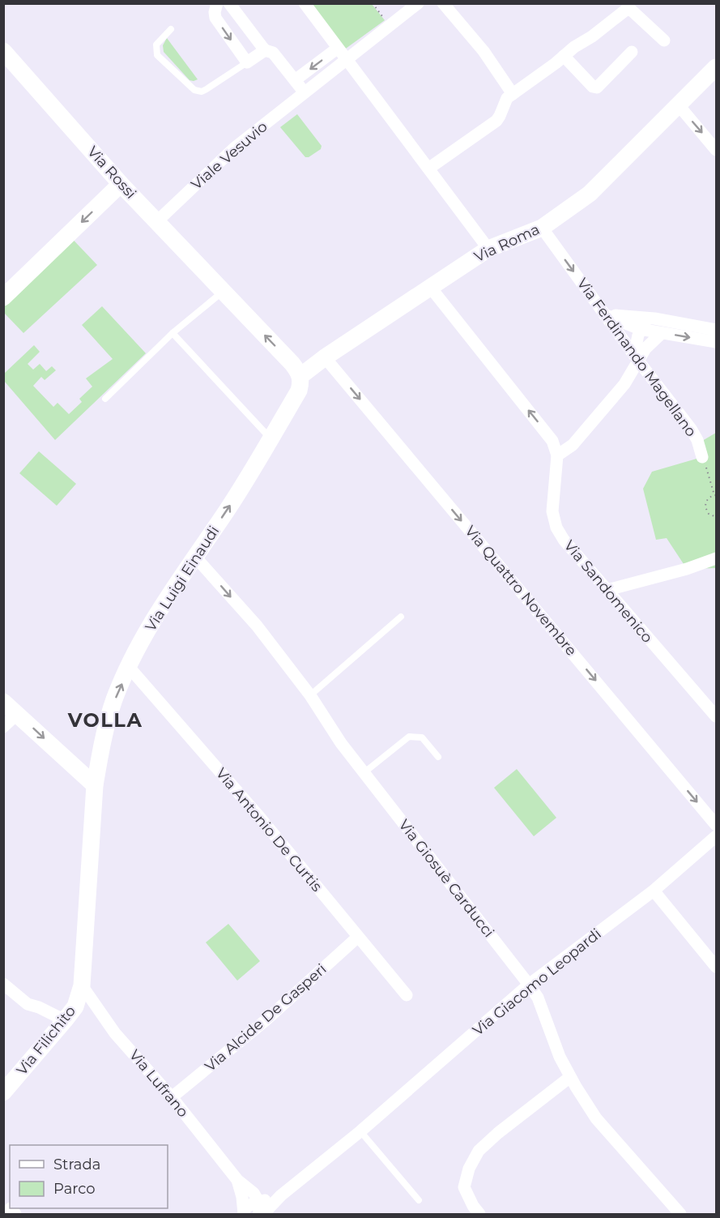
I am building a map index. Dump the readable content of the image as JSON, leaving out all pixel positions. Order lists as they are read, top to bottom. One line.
{"streets":{"street":["Viale Vesuvio","Via Rossi","Via Roma","Via Ferdinando Magellano","Via Luigi Einaudi","Via Quattro Novembre","Via Sandomenico","Via Antonio De Curtis","Via Giosuè Carducci","Via Giacomo Leopardi","Via Alcide De Gasperi","Via Filichito","Via Lufrano"]},"crossings":[["Viale Vesuvio","Via Rossi"],["Via Rossi","Via Roma"],["Via Rossi","Via Luigi Einaudi"],["Via Roma","Via Ferdinando Magellano"],["Via Roma","Via Luigi Einaudi"],["Via Roma","Via Quattro Novembre"],["Via Luigi Einaudi","Via Antonio De Curtis"],["Via Luigi Einaudi","Via Giosuè Carducci"],["Via Luigi Einaudi","Via Filichito"],["Via Luigi Einaudi","Via Lufrano"],["Via Antonio De Curtis","Via Alcide De Gasperi"],["Via Giosuè Carducci","Via Giacomo Leopardi"],["Via Giacomo Leopardi","Via Lufrano"],["Via Alcide De Gasperi","Via Lufrano"],["Via Filichito","Via Lufrano"]],"one_way":["Via Ferdinando Magellano","Via Luigi Einaudi","Via Quattro Novembre"],"districts":["VOLLA"],"legend":["Strada","Parco"]}
